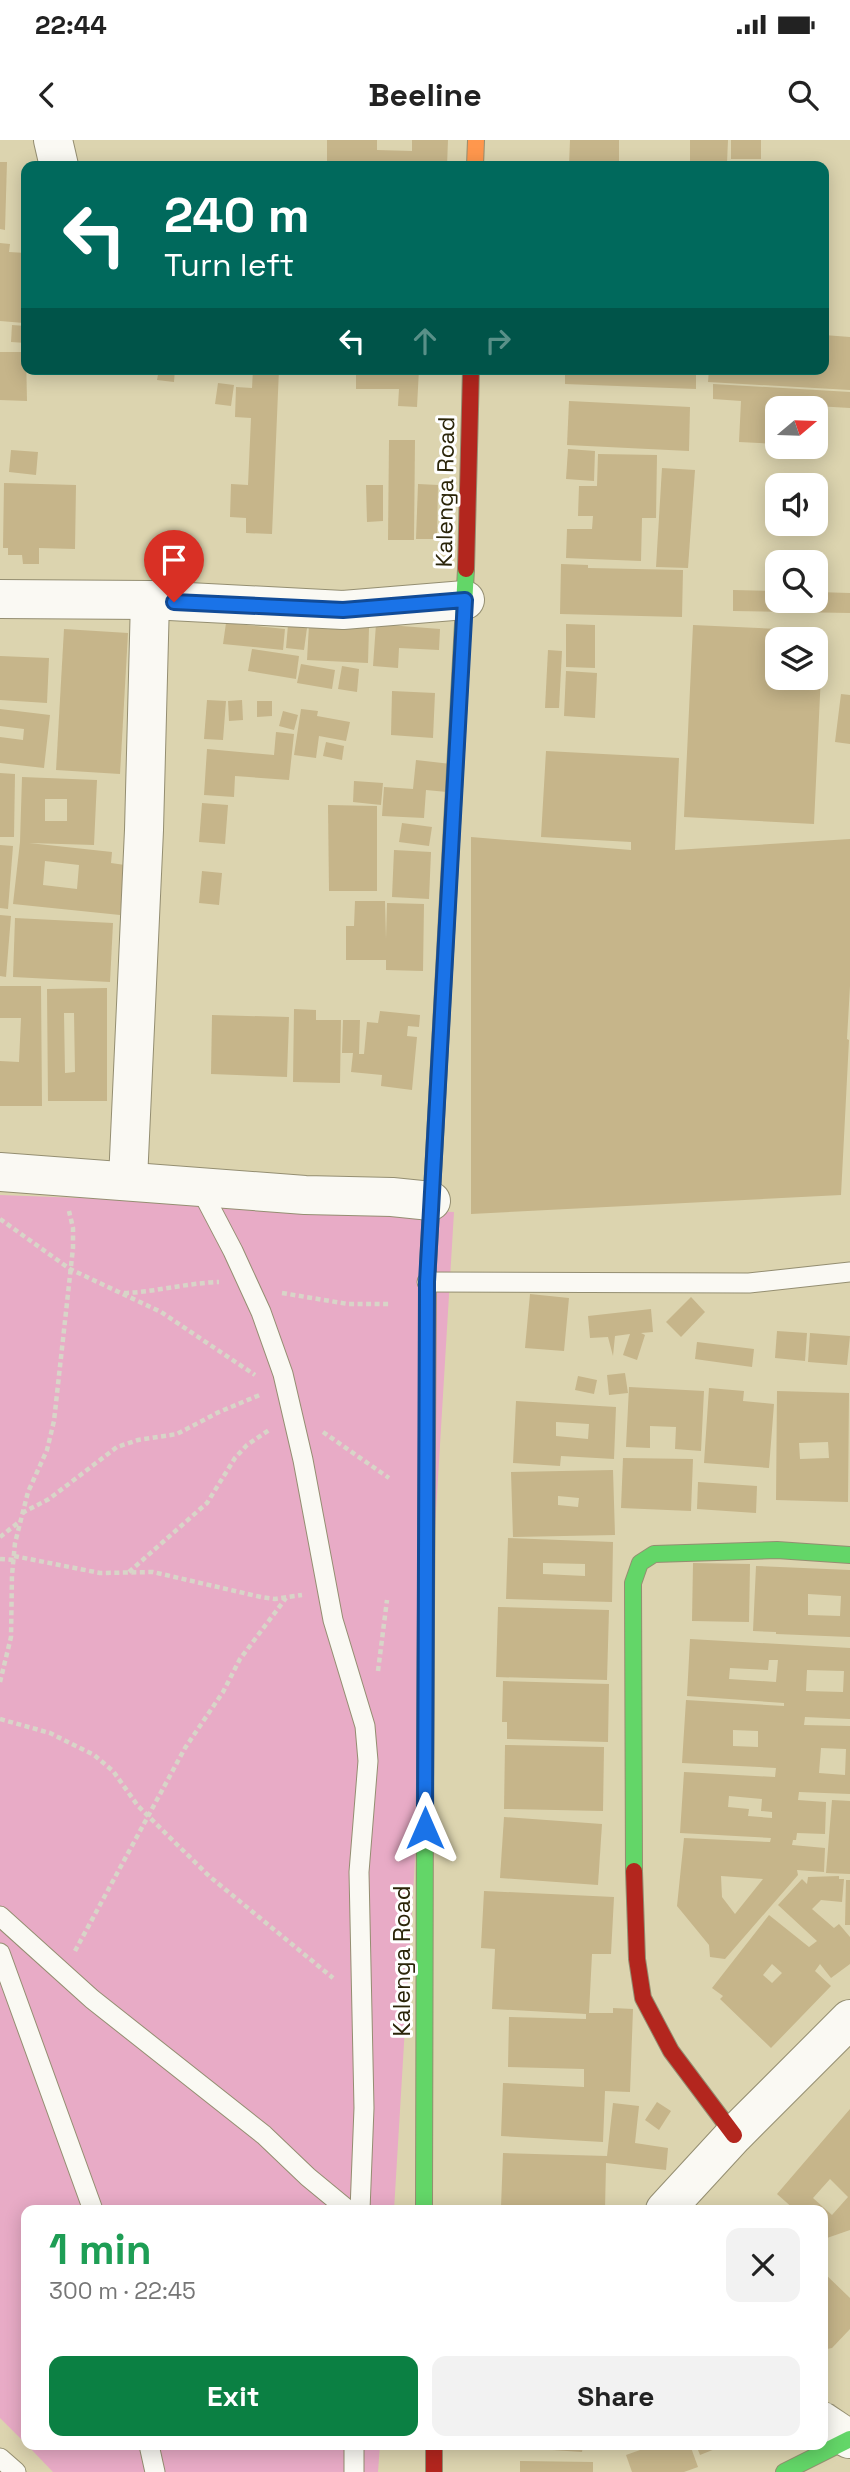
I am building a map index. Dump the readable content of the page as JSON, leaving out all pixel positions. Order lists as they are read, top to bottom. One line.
{"streets":{"main road":["Kalenga Road"]},"north":"right","page":{"status":"22:44","header":"Beeline","turn":["240 m","Turn left"],"heading":["1 min","300 m · 22:45"],"buttons":["Exit","Share"]}}
